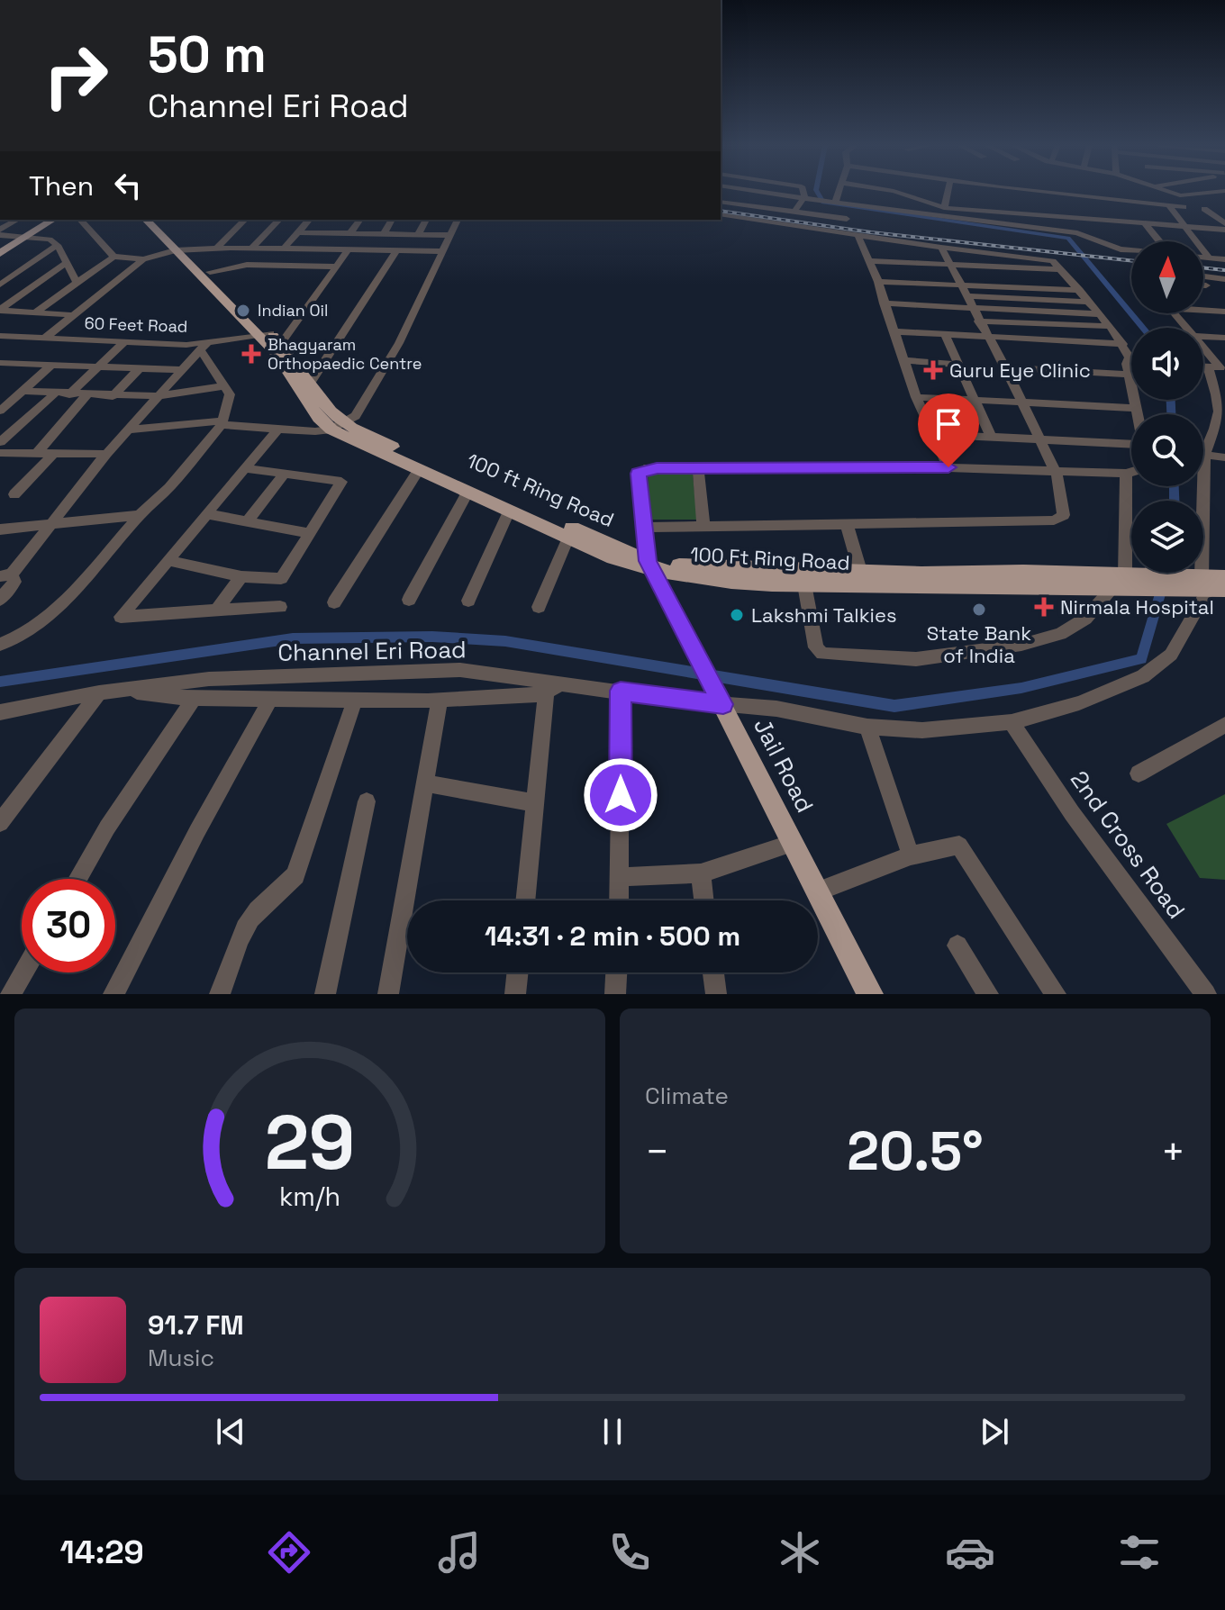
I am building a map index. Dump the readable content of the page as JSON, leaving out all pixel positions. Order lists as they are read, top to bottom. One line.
{"streets":{"main road":["100 ft Ring Road","100 Ft Ring Road","Jail Road"],"street":["60 Feet Road","Channel Eri Road","2nd Cross Road"]},"crossings":[["60 Feet Road","100 ft Ring Road"],["60 Feet Road","100 Ft Ring Road"],["100 ft Ring Road","100 Ft Ring Road"],["100 ft Ring Road","Jail Road"],["100 Ft Ring Road","Jail Road"],["Channel Eri Road","Jail Road"],["Channel Eri Road","2nd Cross Road"]],"places":{"other":["Indian Oil","State Bank of India","Lakshmi Talkies"],"health":["Bhagyaram Orthopaedic Centre","Guru Eye Clinic","Nirmala Hospital"]},"north":"top","page":{"turn":["50 m","Channel Eri Road"],"then":"Then","limit":"30","trip":"14:31 · 2 min · 500 m","tile":"Climate","heat":["−","20.5°","+"],"song":["91.7 FM","Music"],"tabs":"14:29","gauge":["29","km/h"]}}
